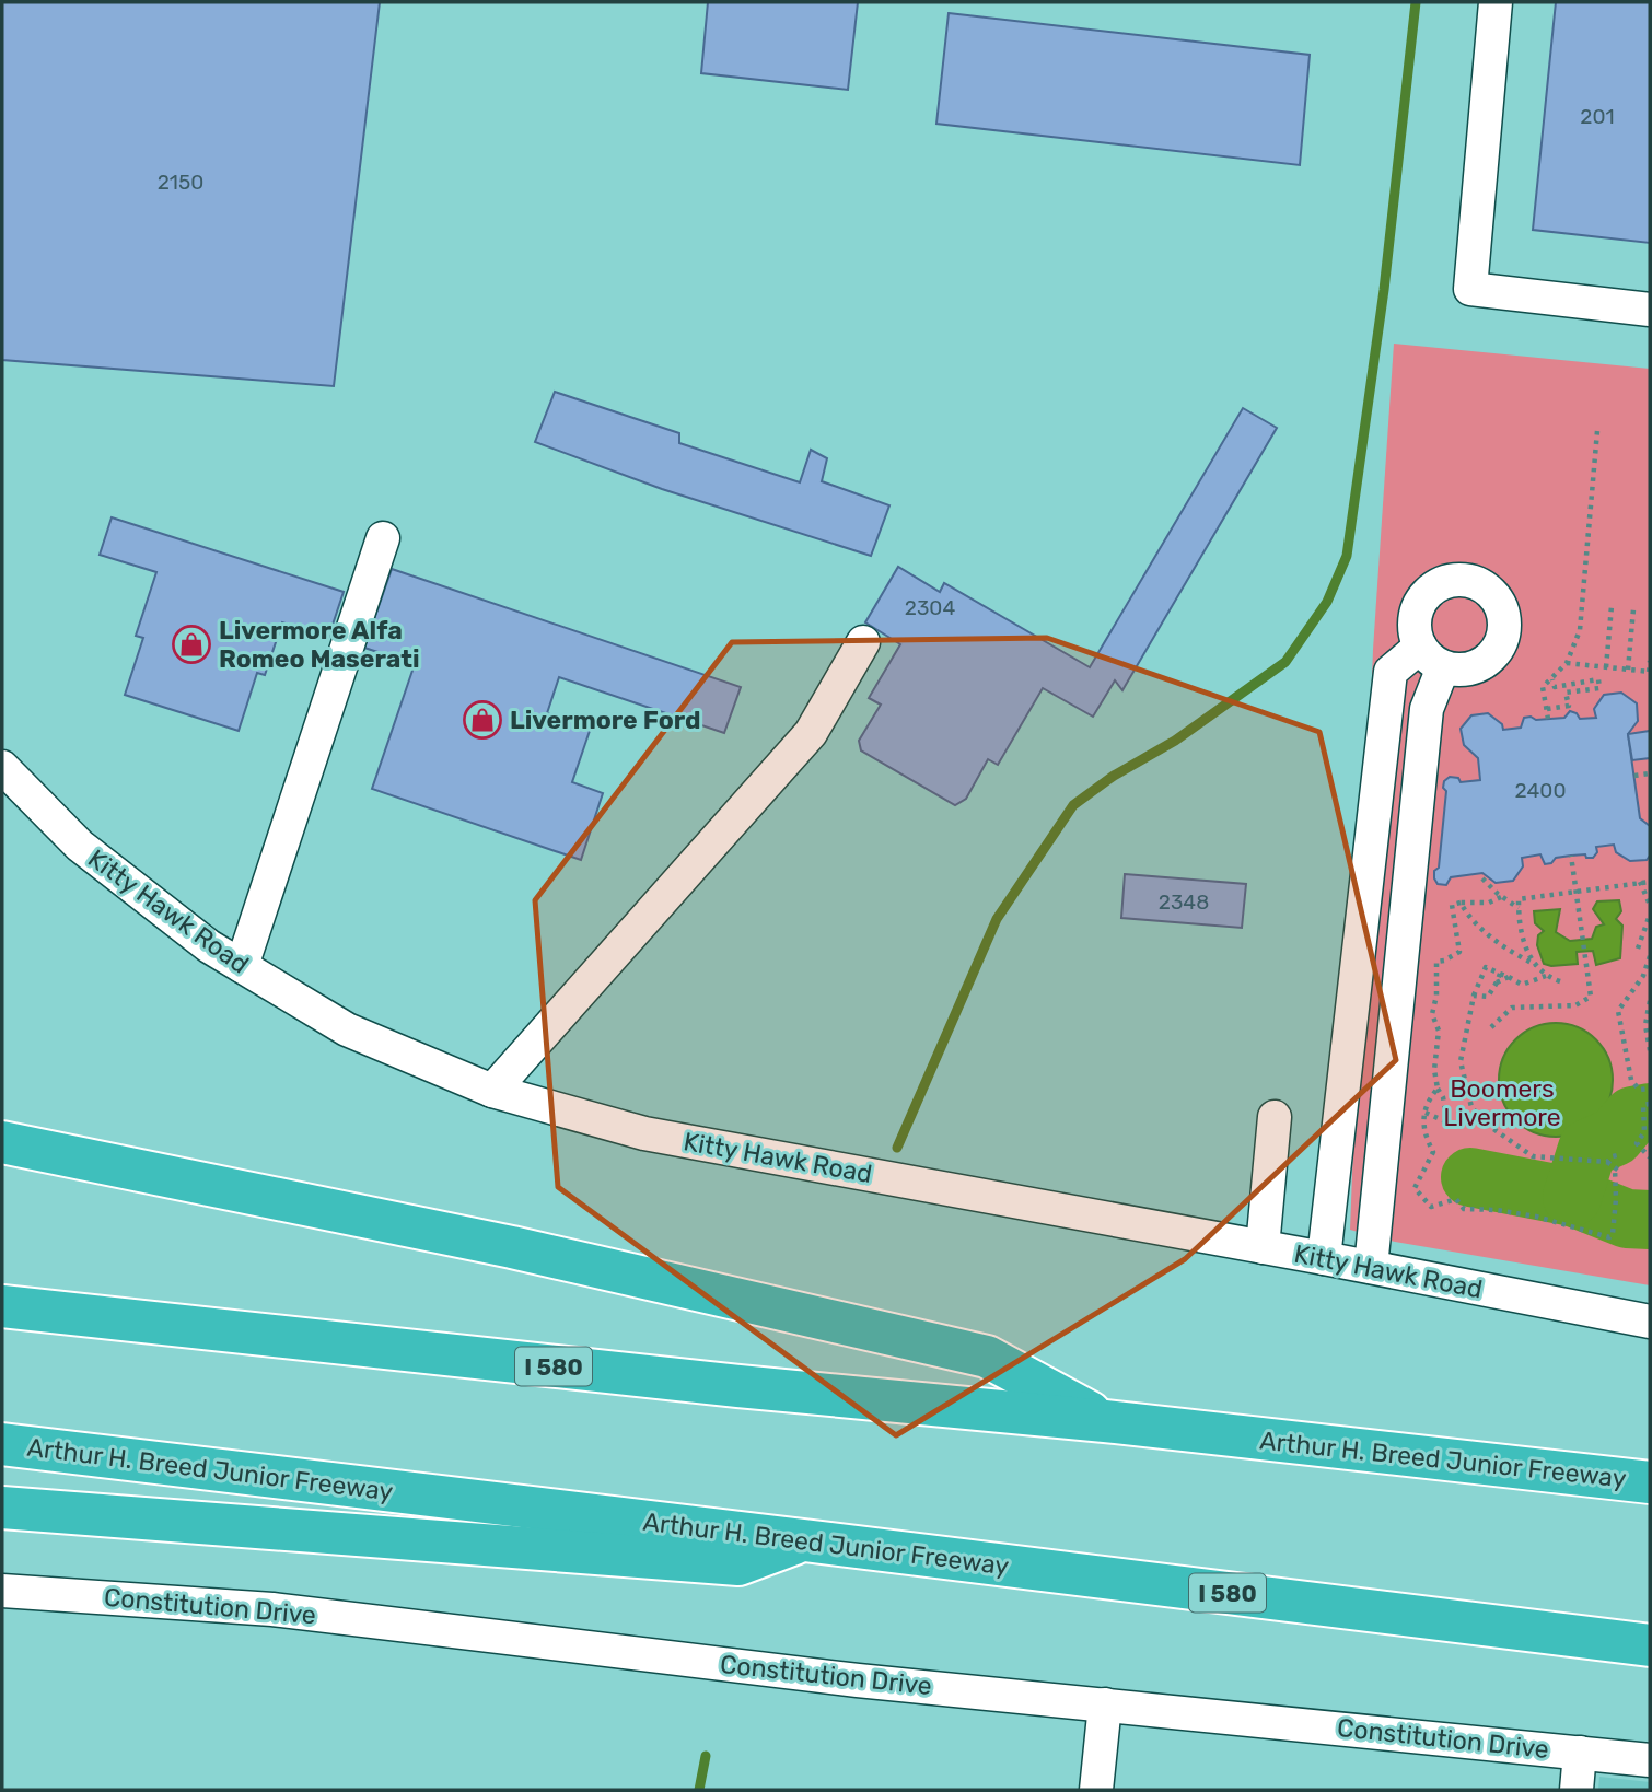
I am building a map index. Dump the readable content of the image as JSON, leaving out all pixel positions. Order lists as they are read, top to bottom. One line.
{"streets":{"highway":["I 580","Arthur H. Breed Junior Freeway"],"street":["Kitty Hawk Road","Constitution Drive"]},"parks":["Boomers Livermore"],"places":{"shop":["Livermore Alfa Romeo Maserati","Livermore Ford"]},"house_numbers":["201","2150","2304","2400","2348"]}
